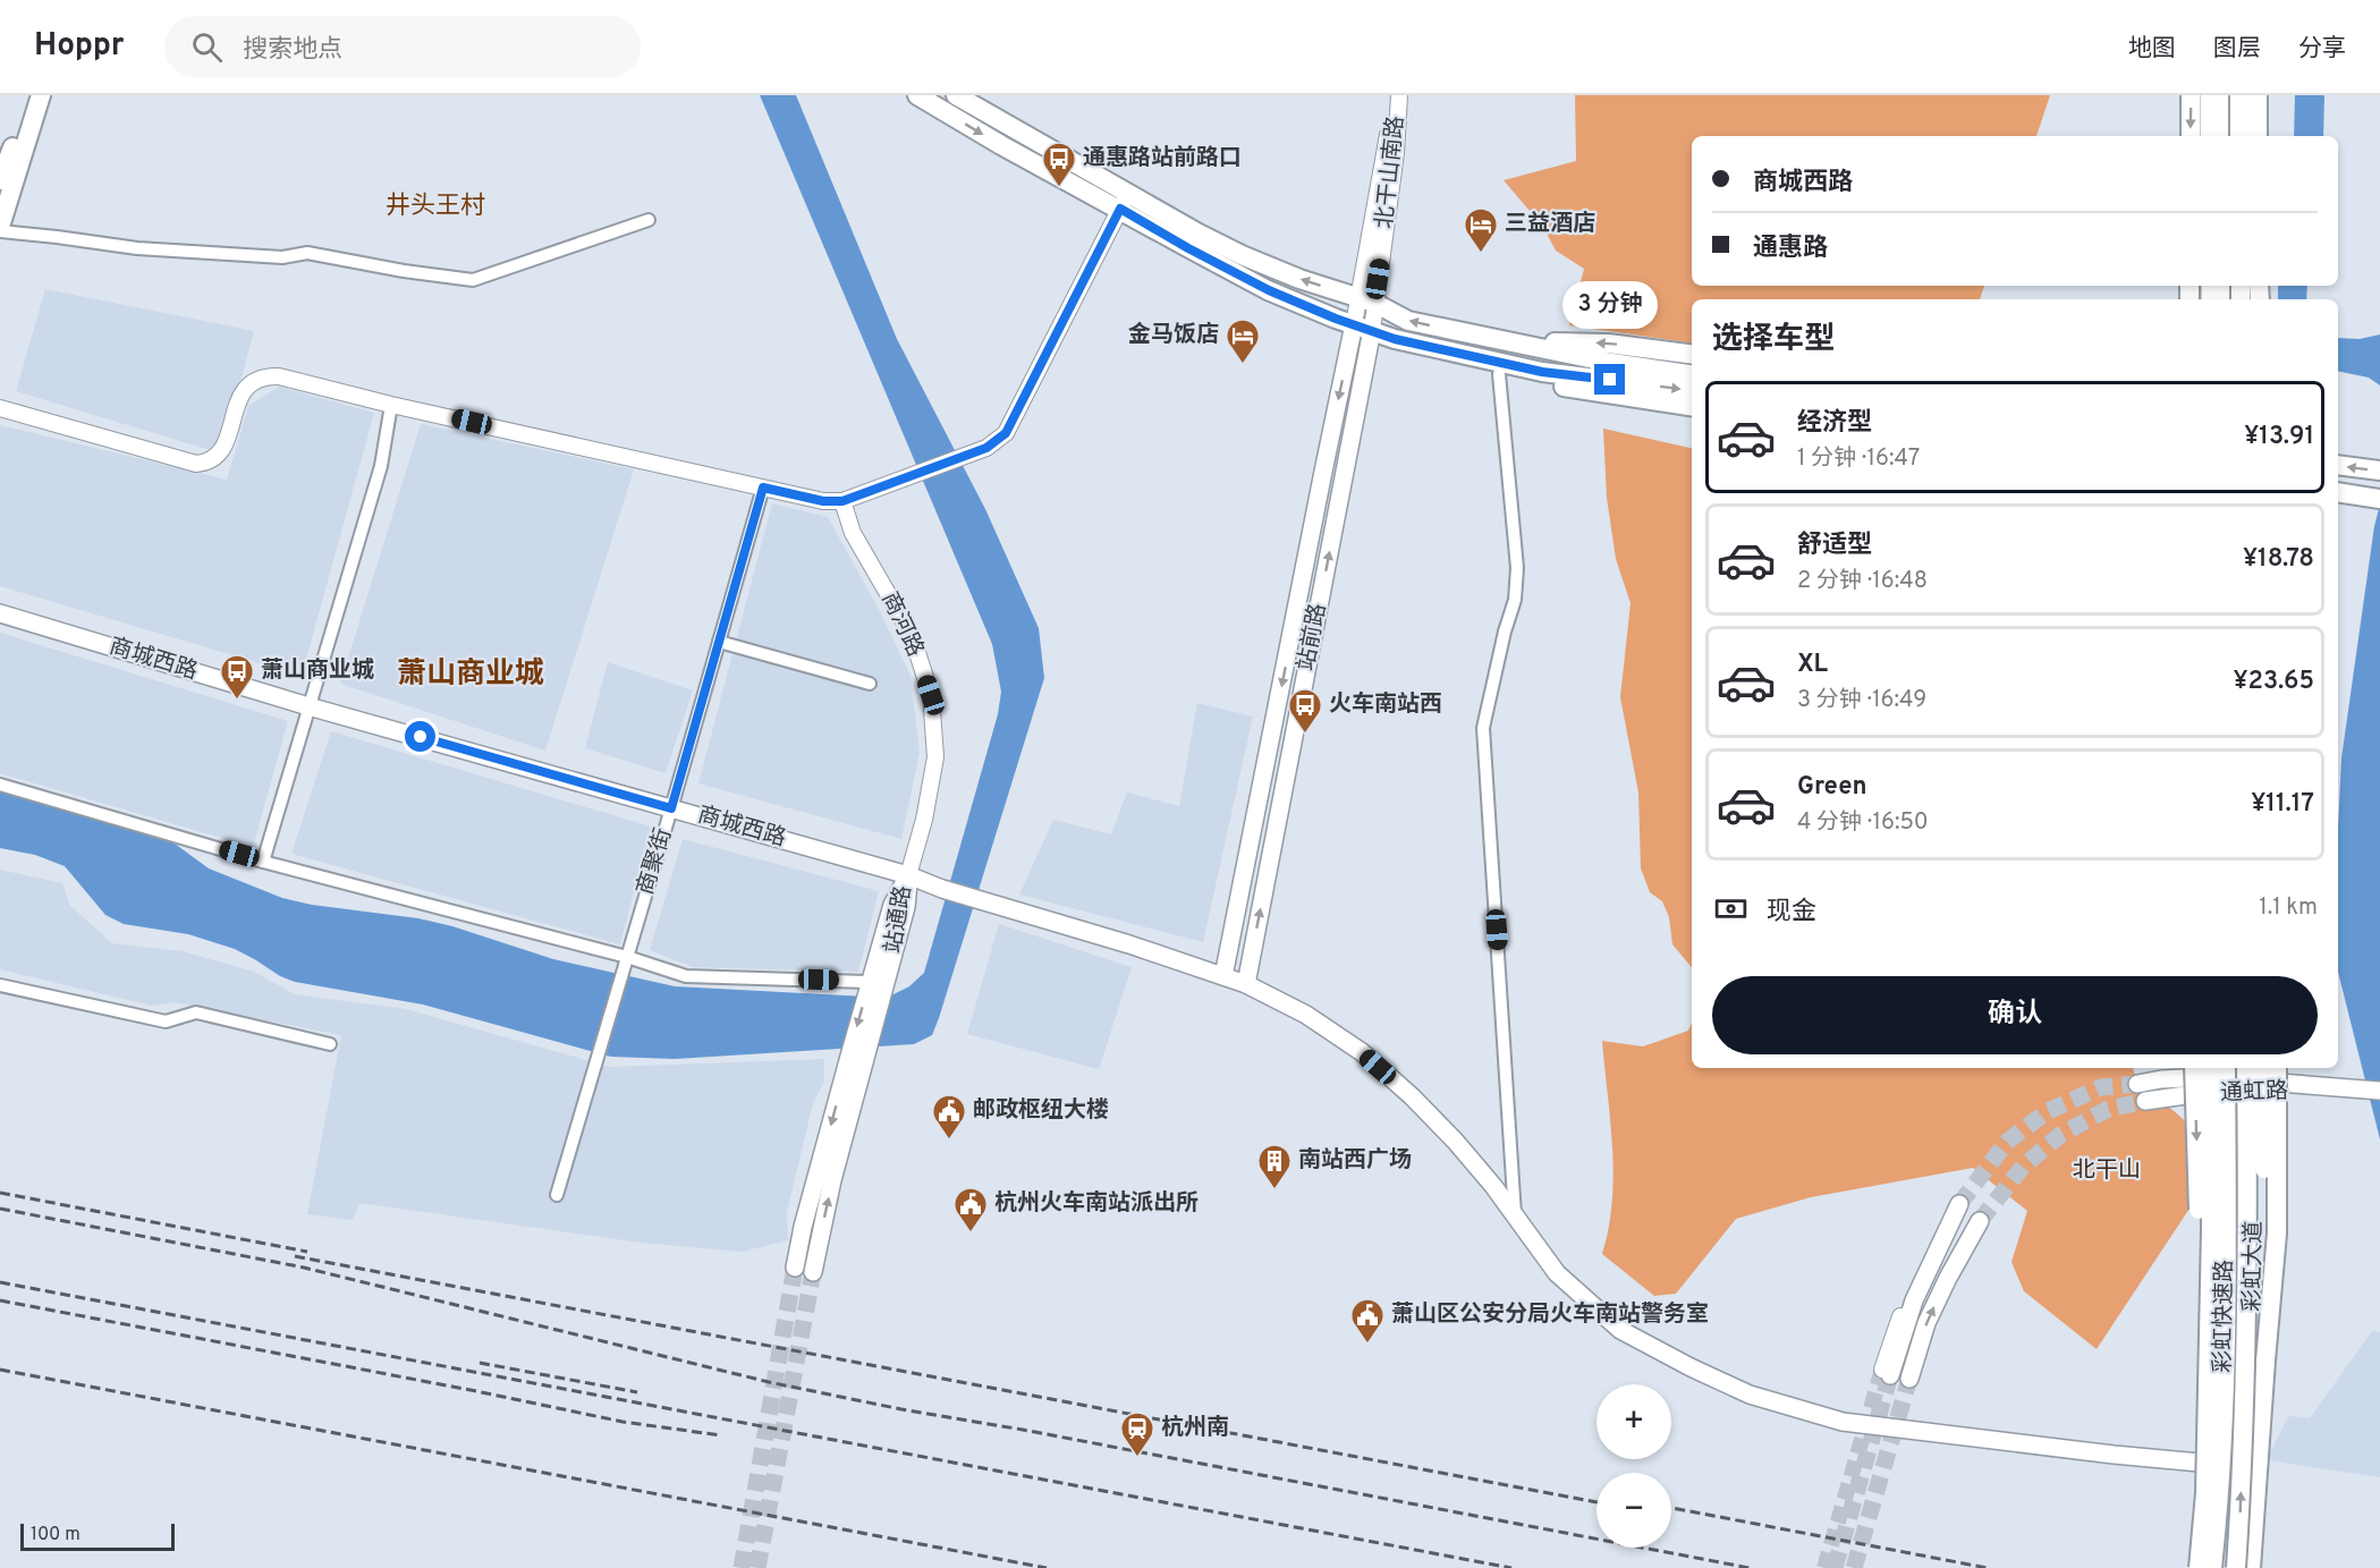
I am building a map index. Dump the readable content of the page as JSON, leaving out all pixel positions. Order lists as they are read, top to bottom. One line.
{"streets":{"main road":["站前路","商城西路","站通路","通虹路","彩虹大道","彩虹快速路"],"street":["北干山南路","商河路","商聚街"]},"crossings":[["北干山南路","站前路"],["商河路","商城西路"],["商河路","站通路"],["站前路","商城西路"],["商城西路","商聚街"],["商城西路","站通路"],["商城西路","彩虹大道"],["通虹路","彩虹大道"],["通虹路","彩虹快速路"],["彩虹大道","彩虹快速路"]],"districts":["井头王村","萧山商业城"],"parks":["北干山"],"places":{"bus stop":["通惠路站前路口","萧山商业城","火车南站西"],"hotel":["三益酒店","金马饭店"],"public building":["邮政枢纽大楼","杭州火车南站派出所","萧山区公安分局火车南站警务室"],"building":["南站西广场"],"station":["杭州南"]},"scale_bar":"100 m","page":{"header":"Hoppr","search":"搜索地点","nav":["地图","图层","分享"],"banner":["商城西路","通惠路"],"bubble":"3 分钟","heading":"选择车型","list":[{"name":"经济型","note":"1 分钟 · 16:47","value":"¥13.91"},{"name":"舒适型","note":"2 分钟 · 16:48","value":"¥18.78"},{"name":"XL","note":"3 分钟 · 16:49","value":"¥23.65"},{"name":"Green","note":"4 分钟 · 16:50","value":"¥11.17"}],"pay":["现金","1.1 km"],"buttons":"确认","map_buttons":["+","−"],"scale":"100 m"}}
